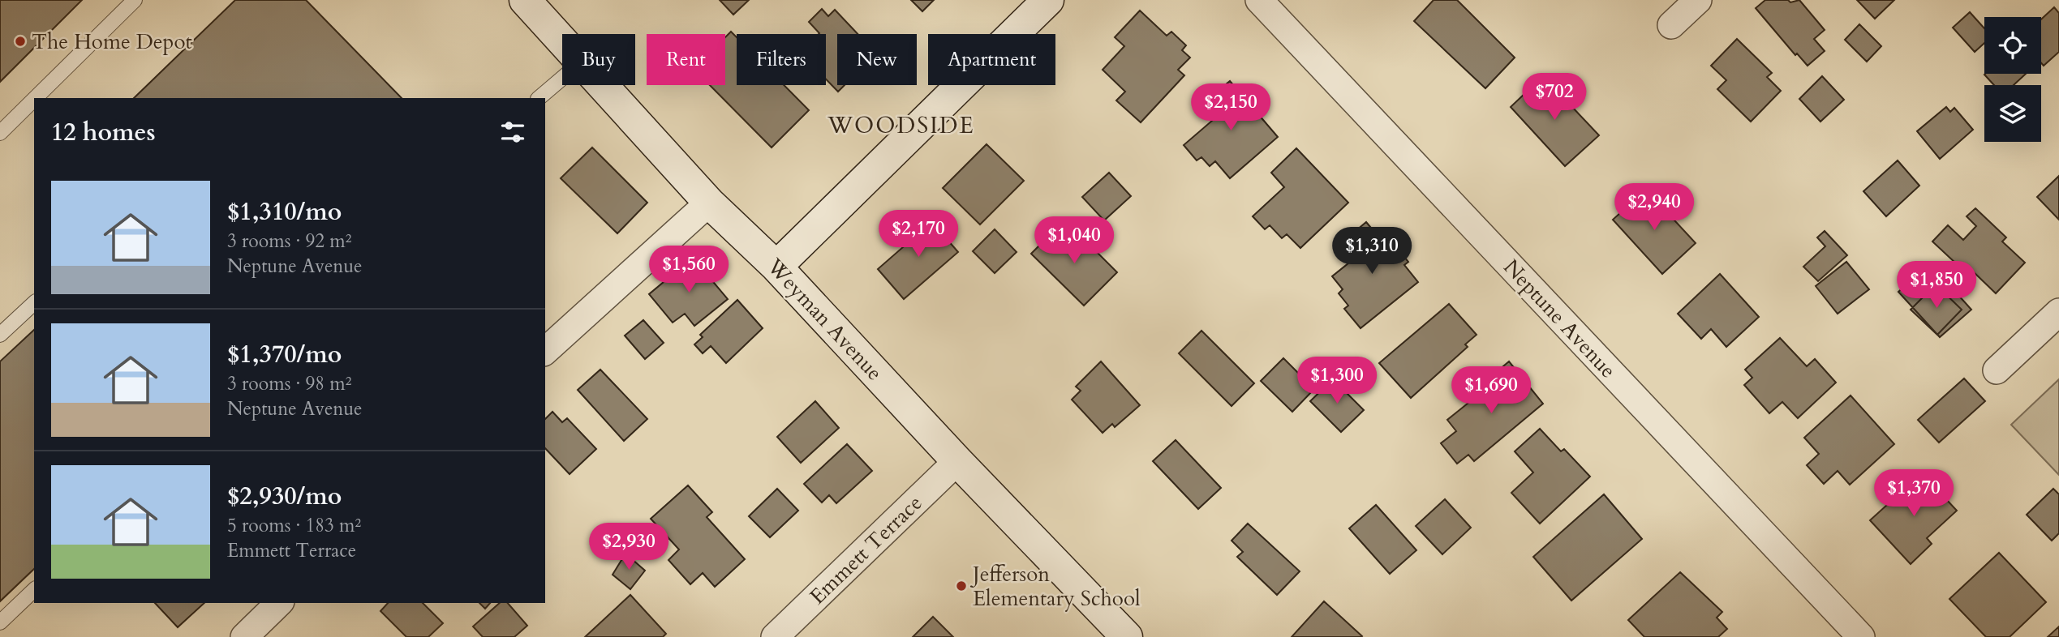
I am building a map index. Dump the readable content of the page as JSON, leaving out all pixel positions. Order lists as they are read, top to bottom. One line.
{"streets":{"street":["Neptune Avenue","Weyman Avenue","Emmett Terrace"]},"crossings":[["Weyman Avenue","Emmett Terrace"]],"districts":["WOODSIDE"],"places":["The Home Depot","Jefferson Elementary School"],"page":{"chip":["Buy","Rent","Filters","New","Apartment"],"price":["$702","$2,150","$2,940","$2,170","$1,040","$1,310","$1,560","$1,850","$1,300","$1,690","$1,370","$2,930"],"heading":"12 homes","list":[{"name":"$1,310/mo","note":"3 rooms · 92 m² · Neptune Avenue"},{"name":"$1,370/mo","note":"3 rooms · 98 m² · Neptune Avenue"},{"name":"$2,930/mo","note":"5 rooms · 183 m² · Emmett Terrace"}]}}
